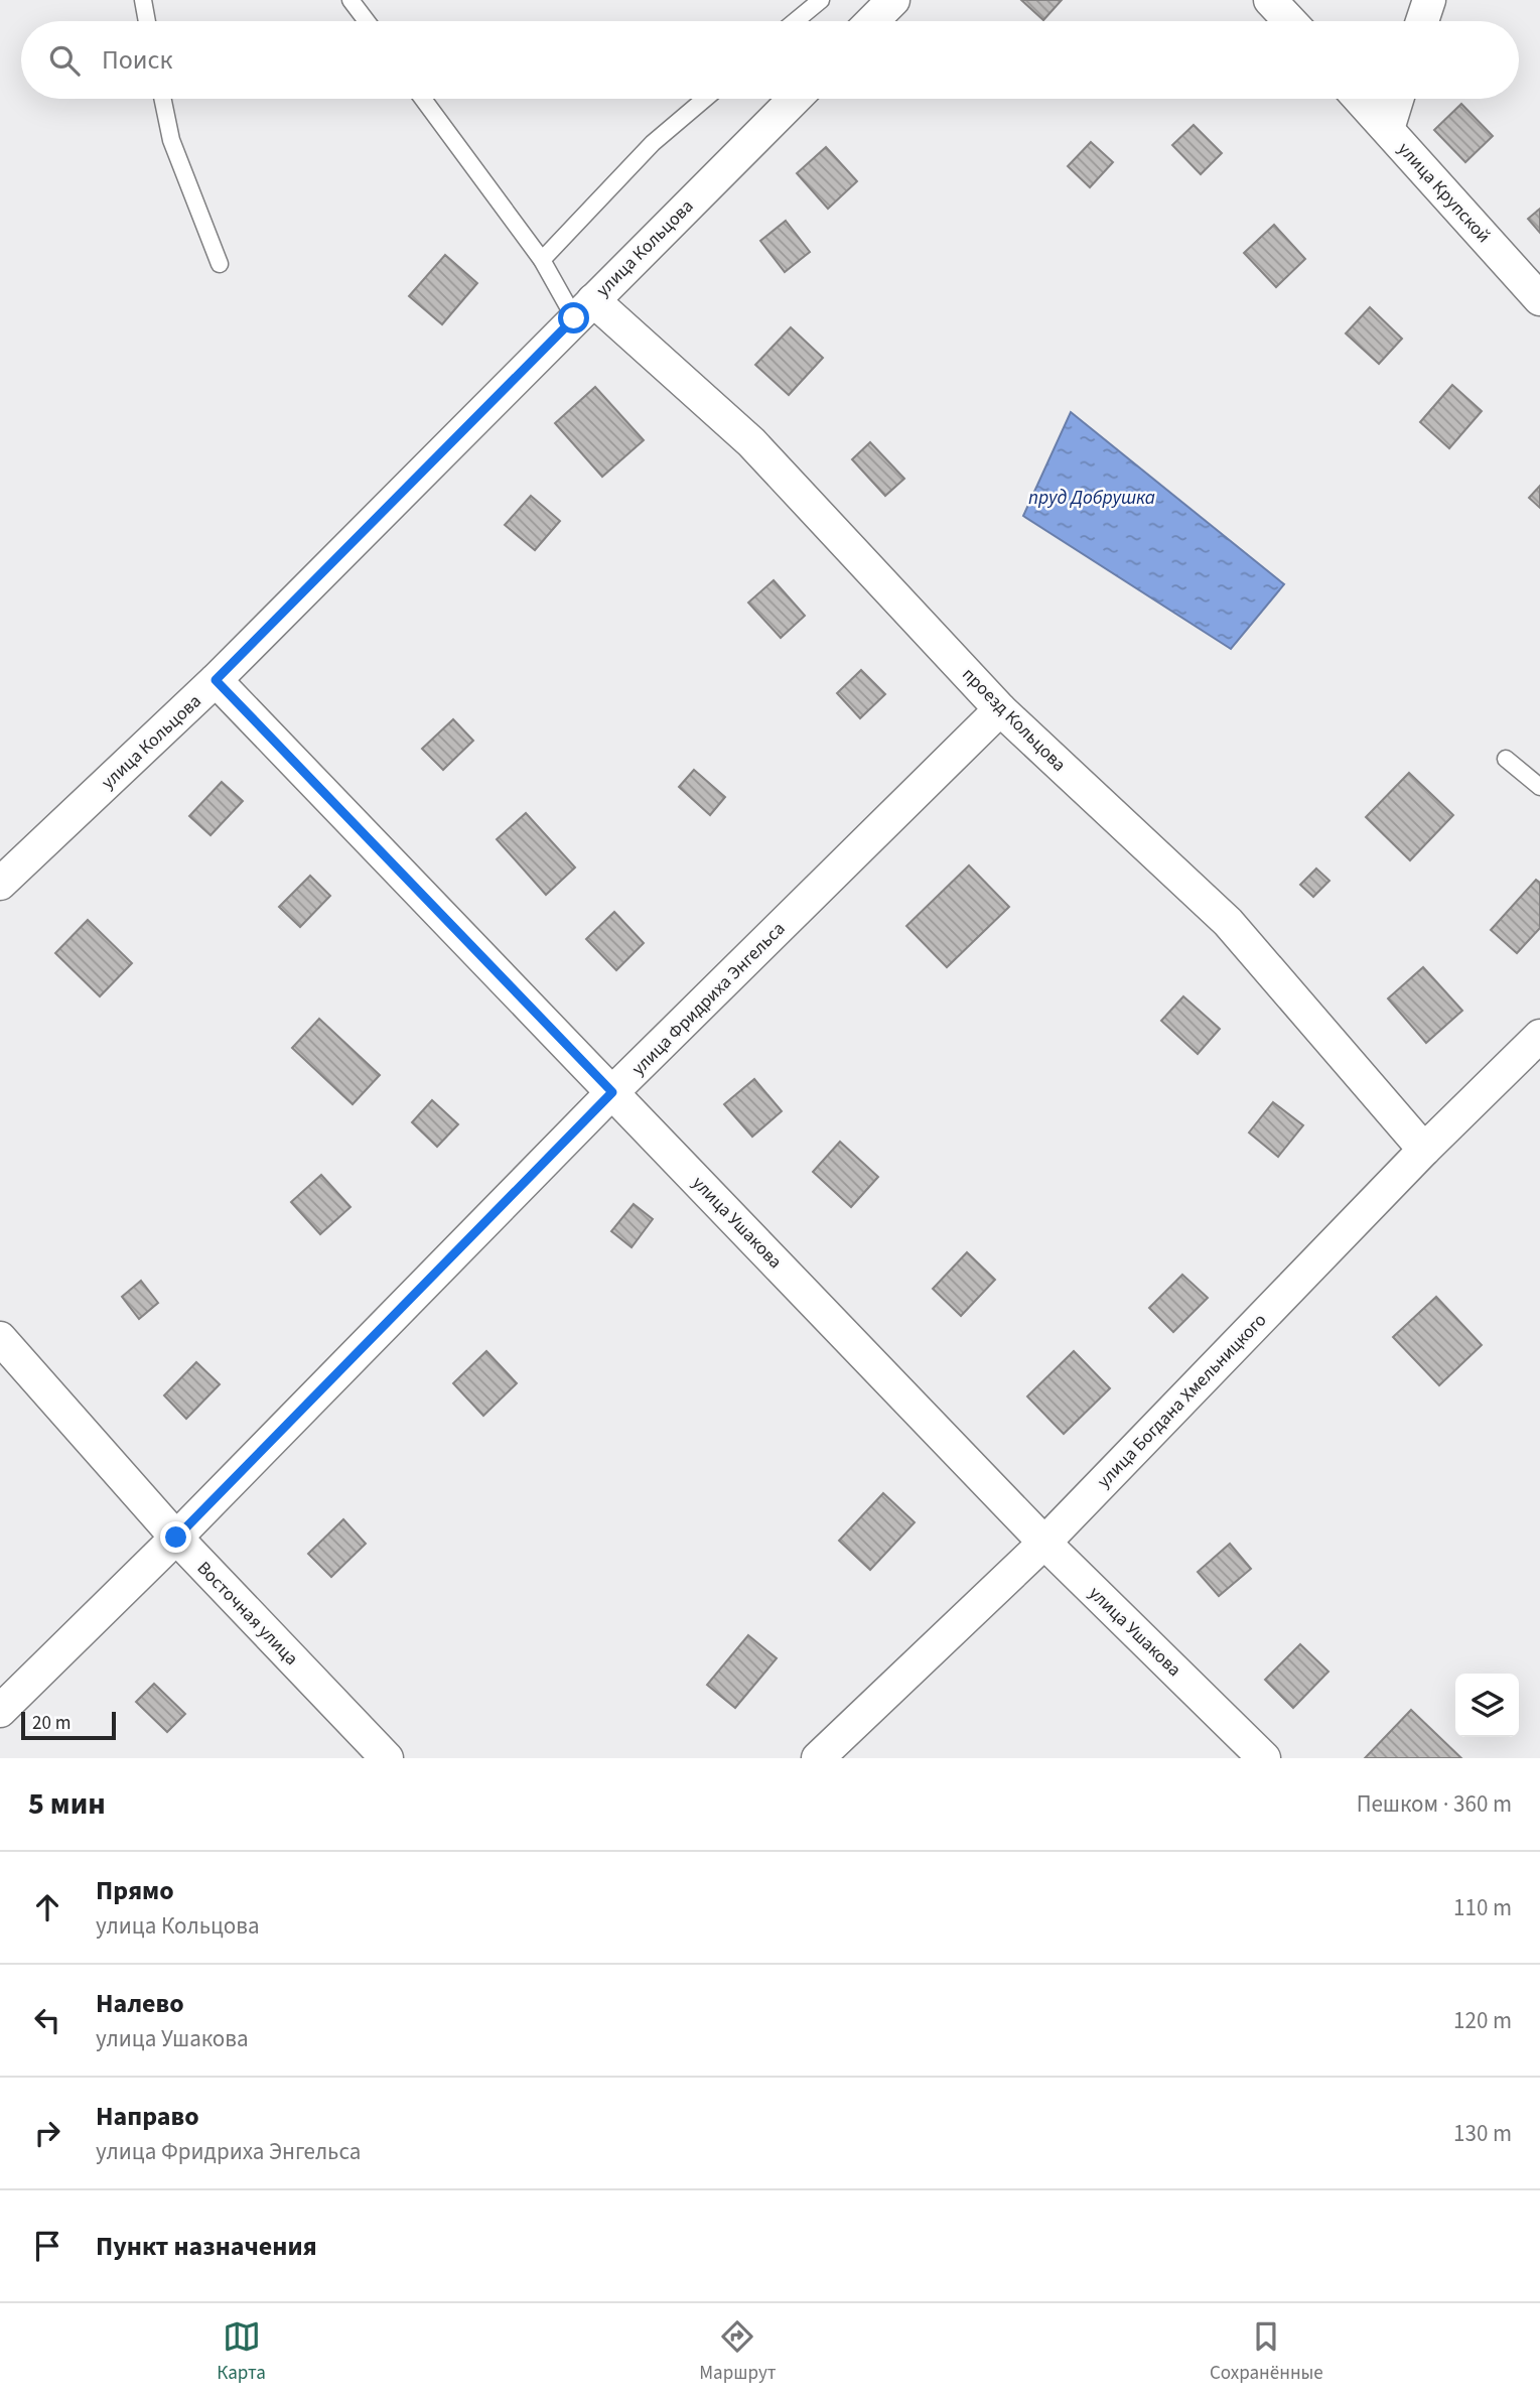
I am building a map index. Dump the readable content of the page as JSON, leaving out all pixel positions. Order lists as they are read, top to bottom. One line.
{"streets":{"street":["улица Крупской","улица Кольцова","проезд Кольцова","улица Фридриха Энгельса","улица Ушакова","улица Богдана Хмельницкого","Восточная улица"]},"crossings":[["улица Кольцова","проезд Кольцова"],["улица Кольцова","улица Ушакова"],["проезд Кольцова","улица Фридриха Энгельса"],["проезд Кольцова","улица Богдана Хмельницкого"],["улица Фридриха Энгельса","улица Ушакова"],["улица Фридриха Энгельса","Восточная улица"],["улица Ушакова","улица Богдана Хмельницкого"]],"water":["пруд Добрушка"],"scale_bar":"20 m","page":{"search":"Поиск","scale":"20 m","heading":["5 мин","Пешком · 360 m"],"list":[["Прямо","улица Кольцова","110 m"],["Налево","улица Ушакова","120 m"],["Направо","улица Фридриха Энгельса","130 m"],"Пункт назначения"],"nav":["Карта","Маршрут","Сохранённые"]}}
